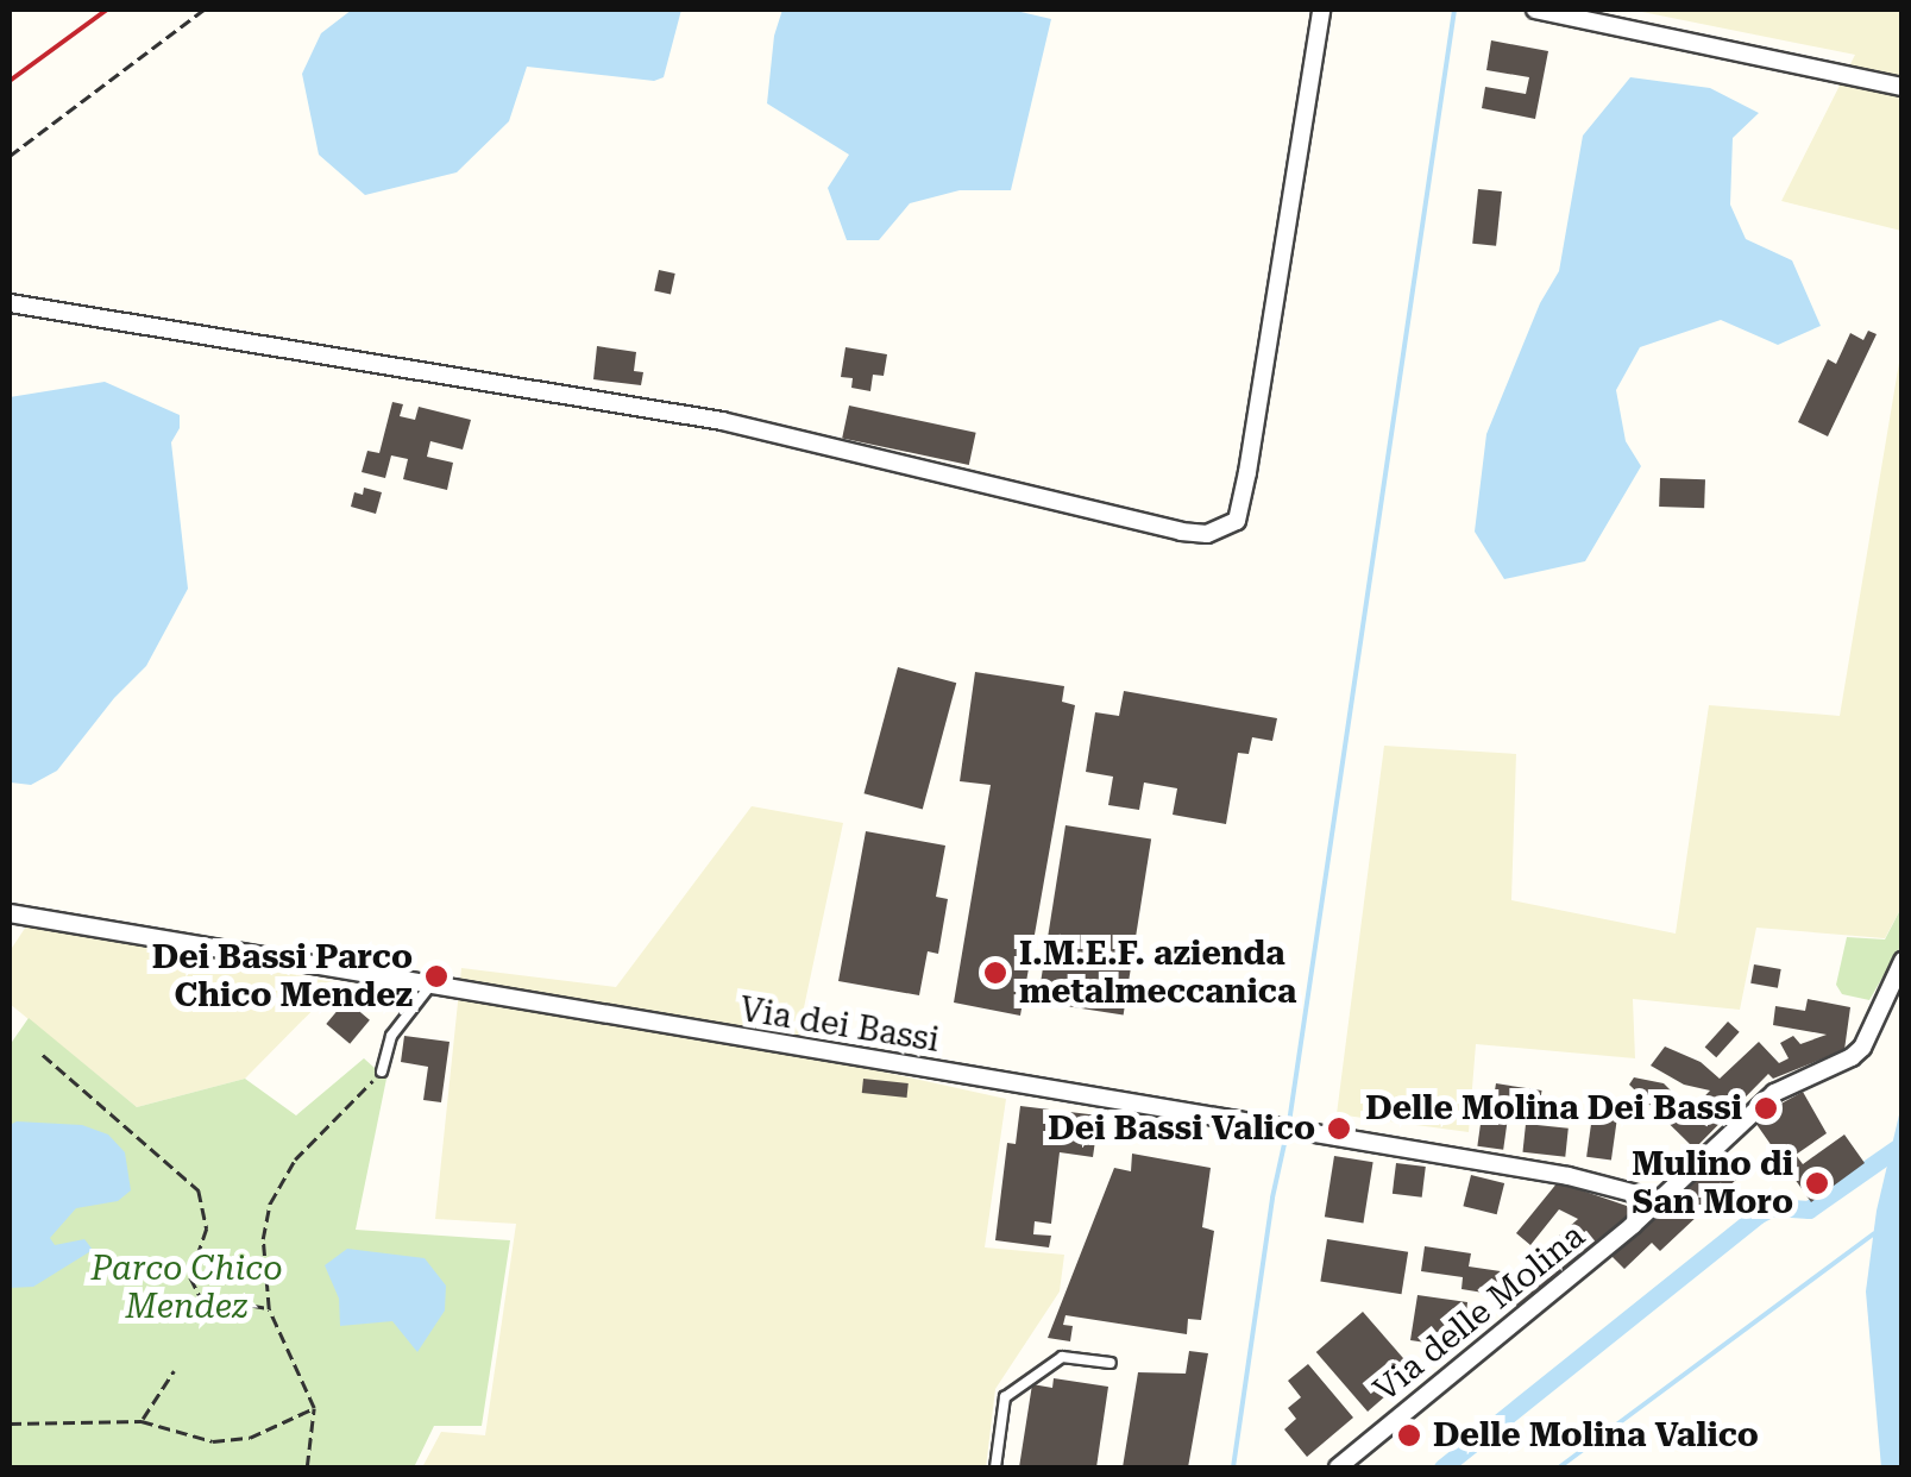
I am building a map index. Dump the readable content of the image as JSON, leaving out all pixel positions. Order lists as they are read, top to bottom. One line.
{"streets":{"street":["Via dei Bassi","Via delle Molina"]},"crossings":[["Via dei Bassi","Via delle Molina"]],"parks":["Parco Chico Mendez"],"places":["I.M.E.F. azienda metalmeccanica","Dei Bassi Parco Chico Mendez","Delle Molina Dei Bassi","Dei Bassi Valico","Mulino di San Moro","Delle Molina Valico"]}
